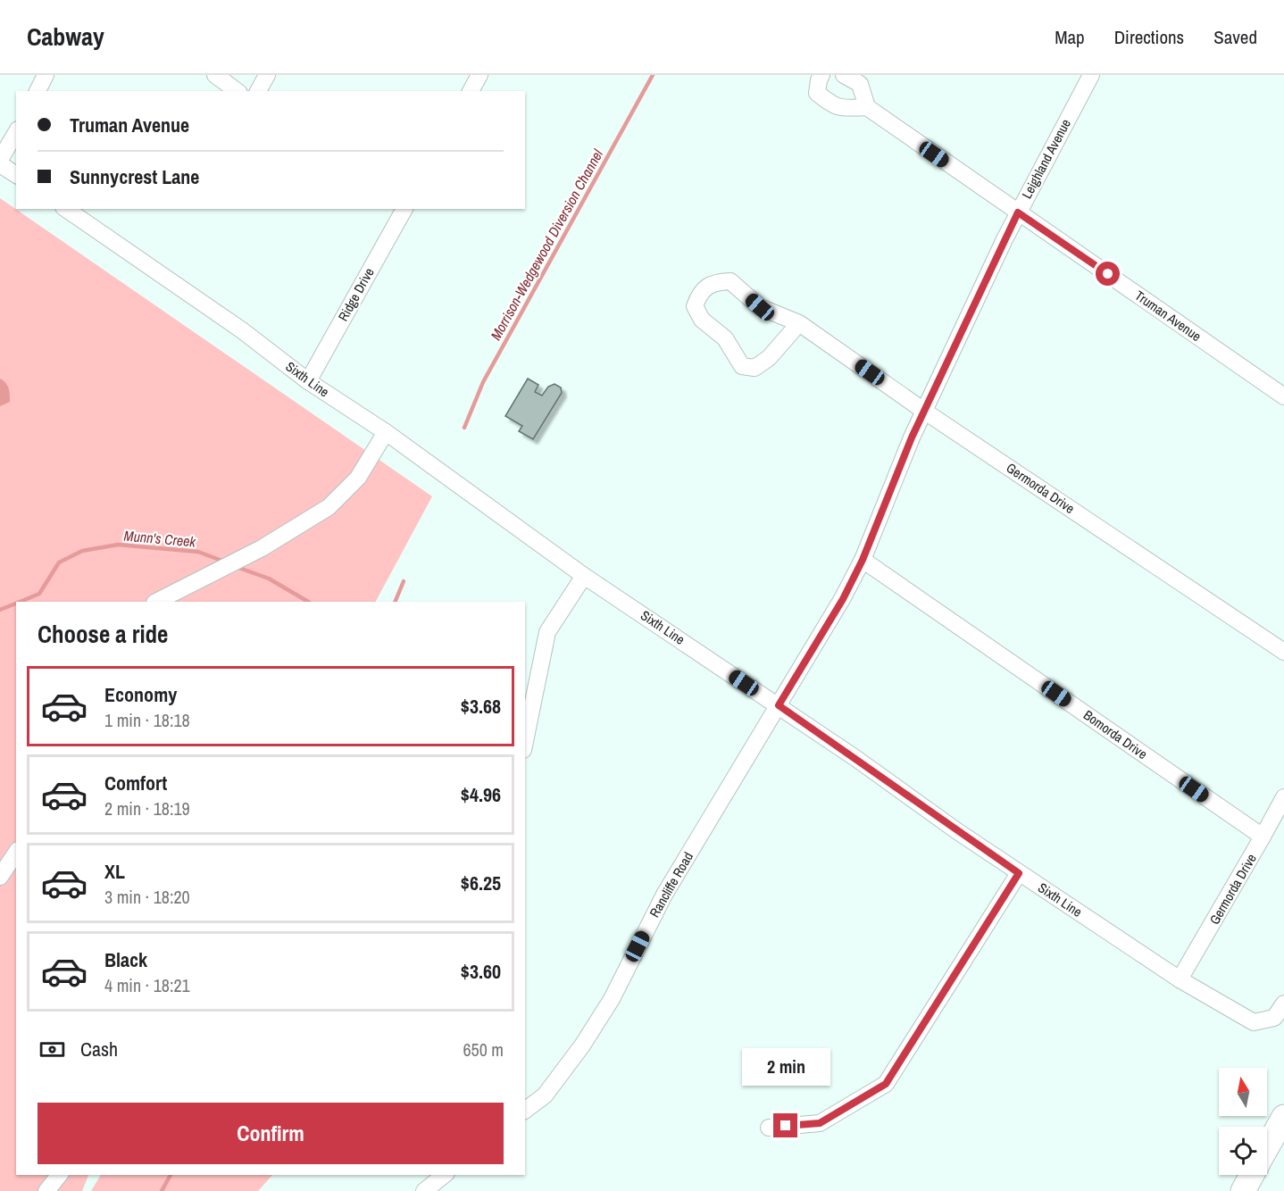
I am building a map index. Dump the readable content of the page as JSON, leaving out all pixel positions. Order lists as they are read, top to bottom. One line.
{"streets":{"street":["Leighland Avenue","Ridge Drive","Truman Avenue","Sixth Line","Germorda Drive","Bomorda Drive","Rancliffe Road"]},"crossings":[["Leighland Avenue","Truman Avenue"],["Leighland Avenue","Sixth Line"],["Leighland Avenue","Germorda Drive"],["Leighland Avenue","Bomorda Drive"],["Leighland Avenue","Rancliffe Road"],["Ridge Drive","Sixth Line"],["Sixth Line","Germorda Drive"],["Sixth Line","Rancliffe Road"],["Germorda Drive","Bomorda Drive"]],"water":["Morrison-Wedgewood Diversion Channel","Munn's Creek"],"north":"top","page":{"header":"Cabway","nav":["Map","Directions","Saved"],"banner":["Truman Avenue","Sunnycrest Lane"],"heading":"Choose a ride","list":[{"name":"Economy","note":"1 min · 18:18","value":"$3.68"},{"name":"Comfort","note":"2 min · 18:19","value":"$4.96"},{"name":"XL","note":"3 min · 18:20","value":"$6.25"},{"name":"Black","note":"4 min · 18:21","value":"$3.60"}],"pay":["Cash","650 m"],"bubble":"2 min","buttons":"Confirm"}}
